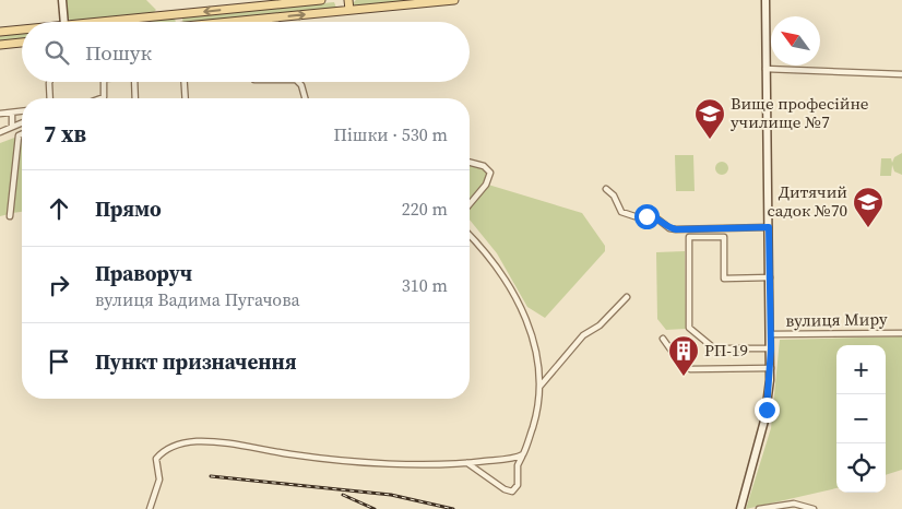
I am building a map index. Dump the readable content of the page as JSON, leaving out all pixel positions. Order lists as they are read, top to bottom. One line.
{"streets":{"street":["вулиця Миру"]},"places":{"school or university":["Вище професійне училище №7","Дитячий садок №70"],"building":["РП-19"]},"north":"top left","page":{"search":"Пошук","heading":["7 хв","Пішки · 530 m"],"list":[["Прямо","220 m"],["Праворуч","вулиця Вадима Пугачова","310 m"],"Пункт призначення"],"map_buttons":["+","−"]}}
